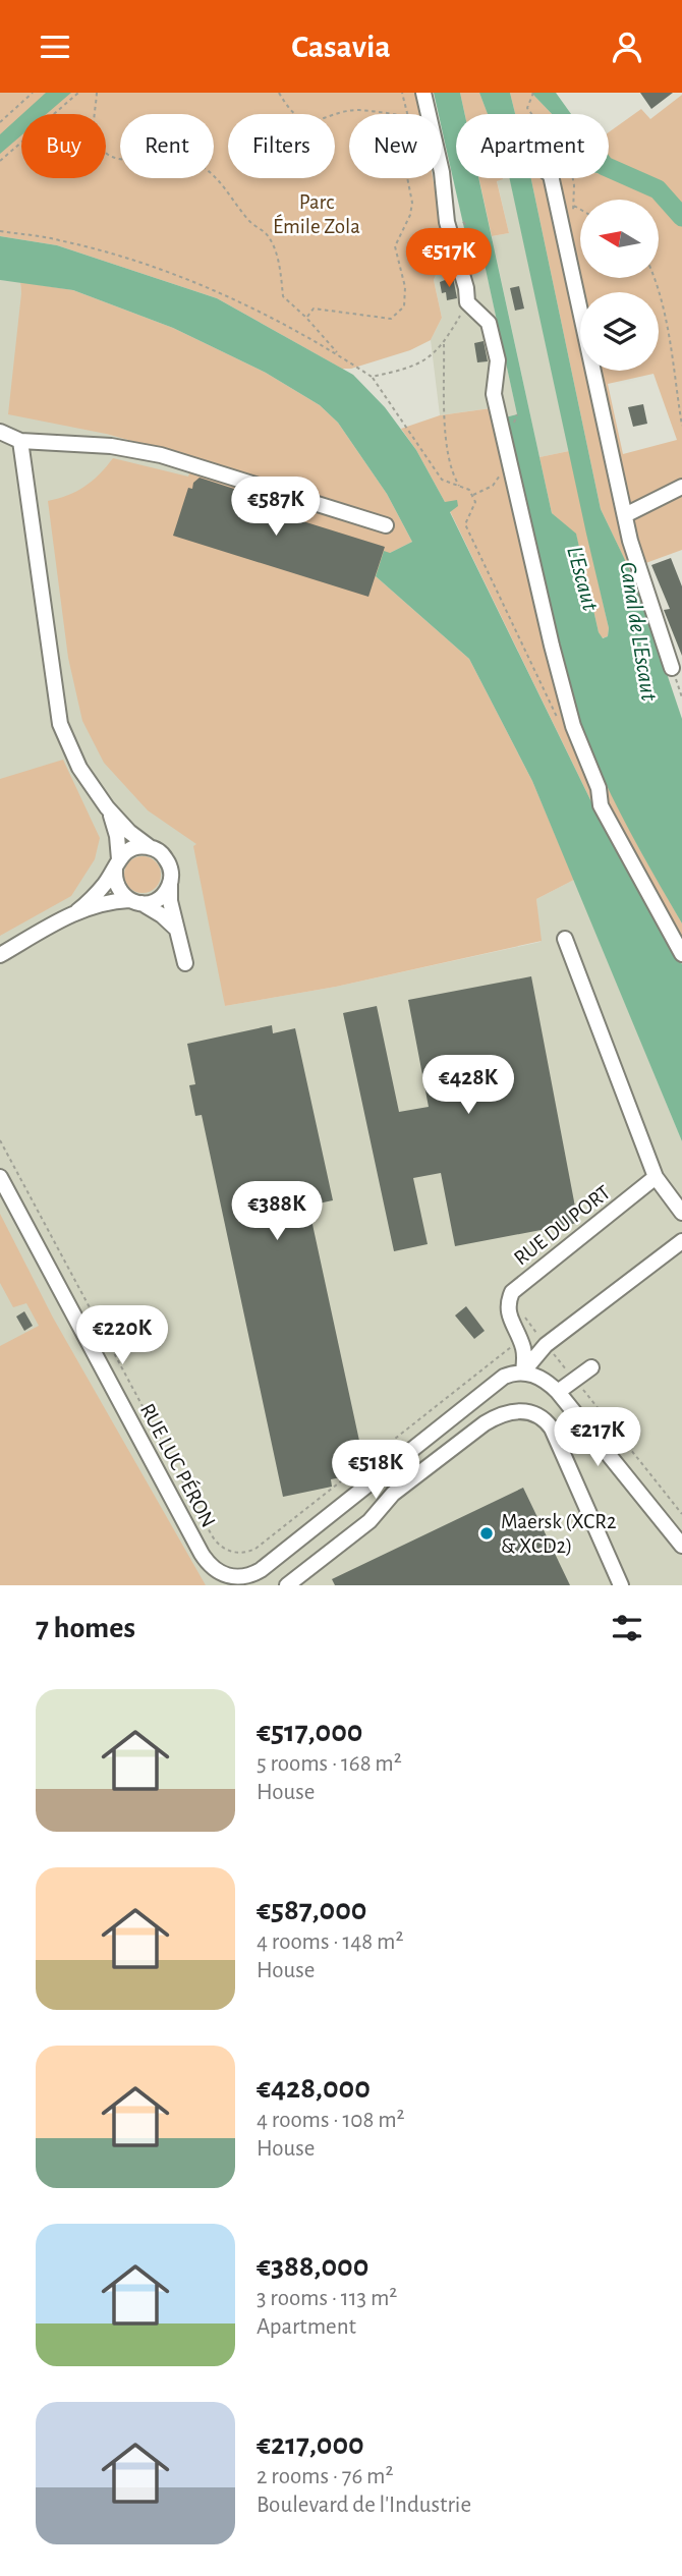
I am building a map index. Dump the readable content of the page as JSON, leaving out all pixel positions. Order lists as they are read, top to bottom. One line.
{"streets":{"street":["RUE DU PORT","RUE LUC PÉRON"]},"crossings":[["RUE DU PORT","RUE LUC PÉRON"]],"water":["L'Escaut","Canal de L'Escaut"],"parks":["Parc Émile Zola"],"places":["Maersk (XCR2 & XCD2)"],"north":"left","page":{"header":"Casavia","chip":["Buy","Rent","Filters","New","Apartment"],"price":["€517K","€587K","€428K","€388K","€220K","€217K","€518K"],"heading":"7 homes","list":[{"name":"€517,000","note":"5 rooms · 168 m² · House"},{"name":"€587,000","note":"4 rooms · 148 m² · House"},{"name":"€428,000","note":"4 rooms · 108 m² · House"},{"name":"€388,000","note":"3 rooms · 113 m² · Apartment"},{"name":"€217,000","note":"2 rooms · 76 m² · Boulevard de l'Industrie"}]}}
